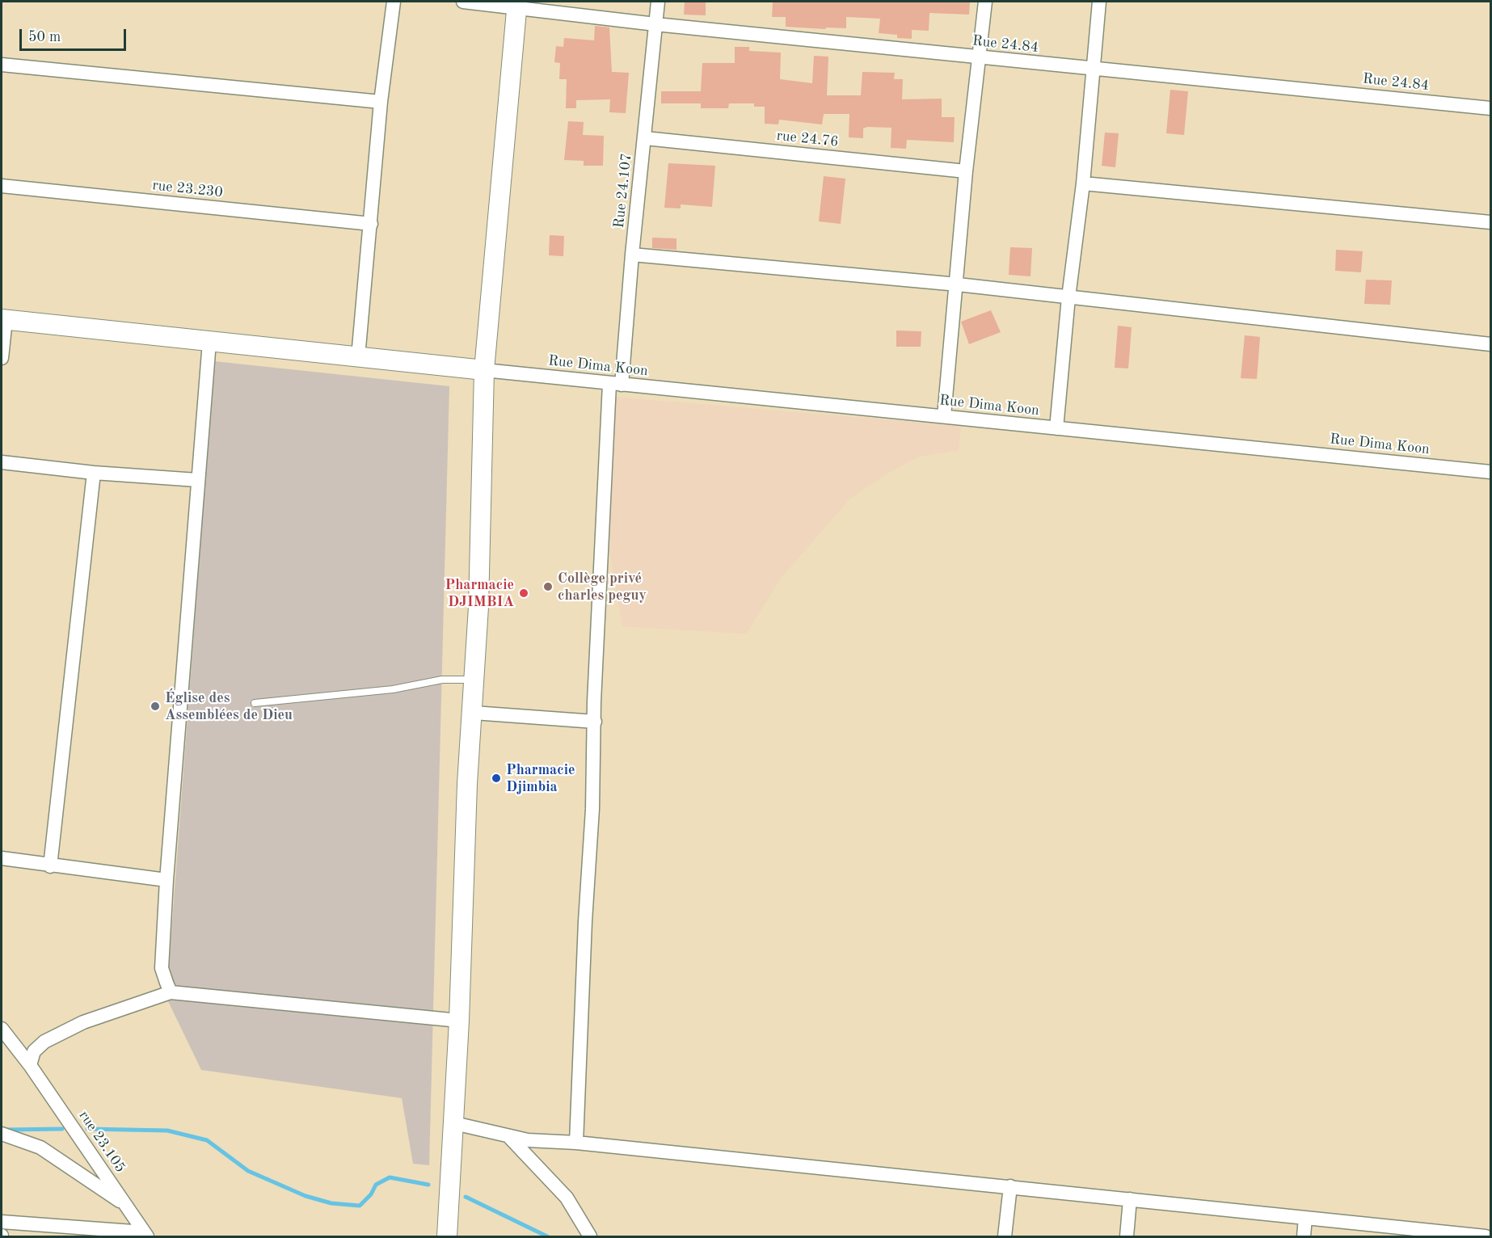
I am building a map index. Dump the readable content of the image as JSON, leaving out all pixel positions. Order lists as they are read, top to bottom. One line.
{"streets":{"street":["Rue 24.84","rue 24.76","rue 23.230","Rue 24.107","Rue Dima Koon","rue 23.105"]},"crossings":[["Rue 24.84","Rue 24.107"],["rue 24.76","Rue 24.107"],["Rue 24.107","Rue Dima Koon"]],"places":["Collège privé charles peguy","Pharmacie DJIMBIA","Église des Assemblées de Dieu","Pharmacie Djimbia"],"scale_bar":"50 m"}
